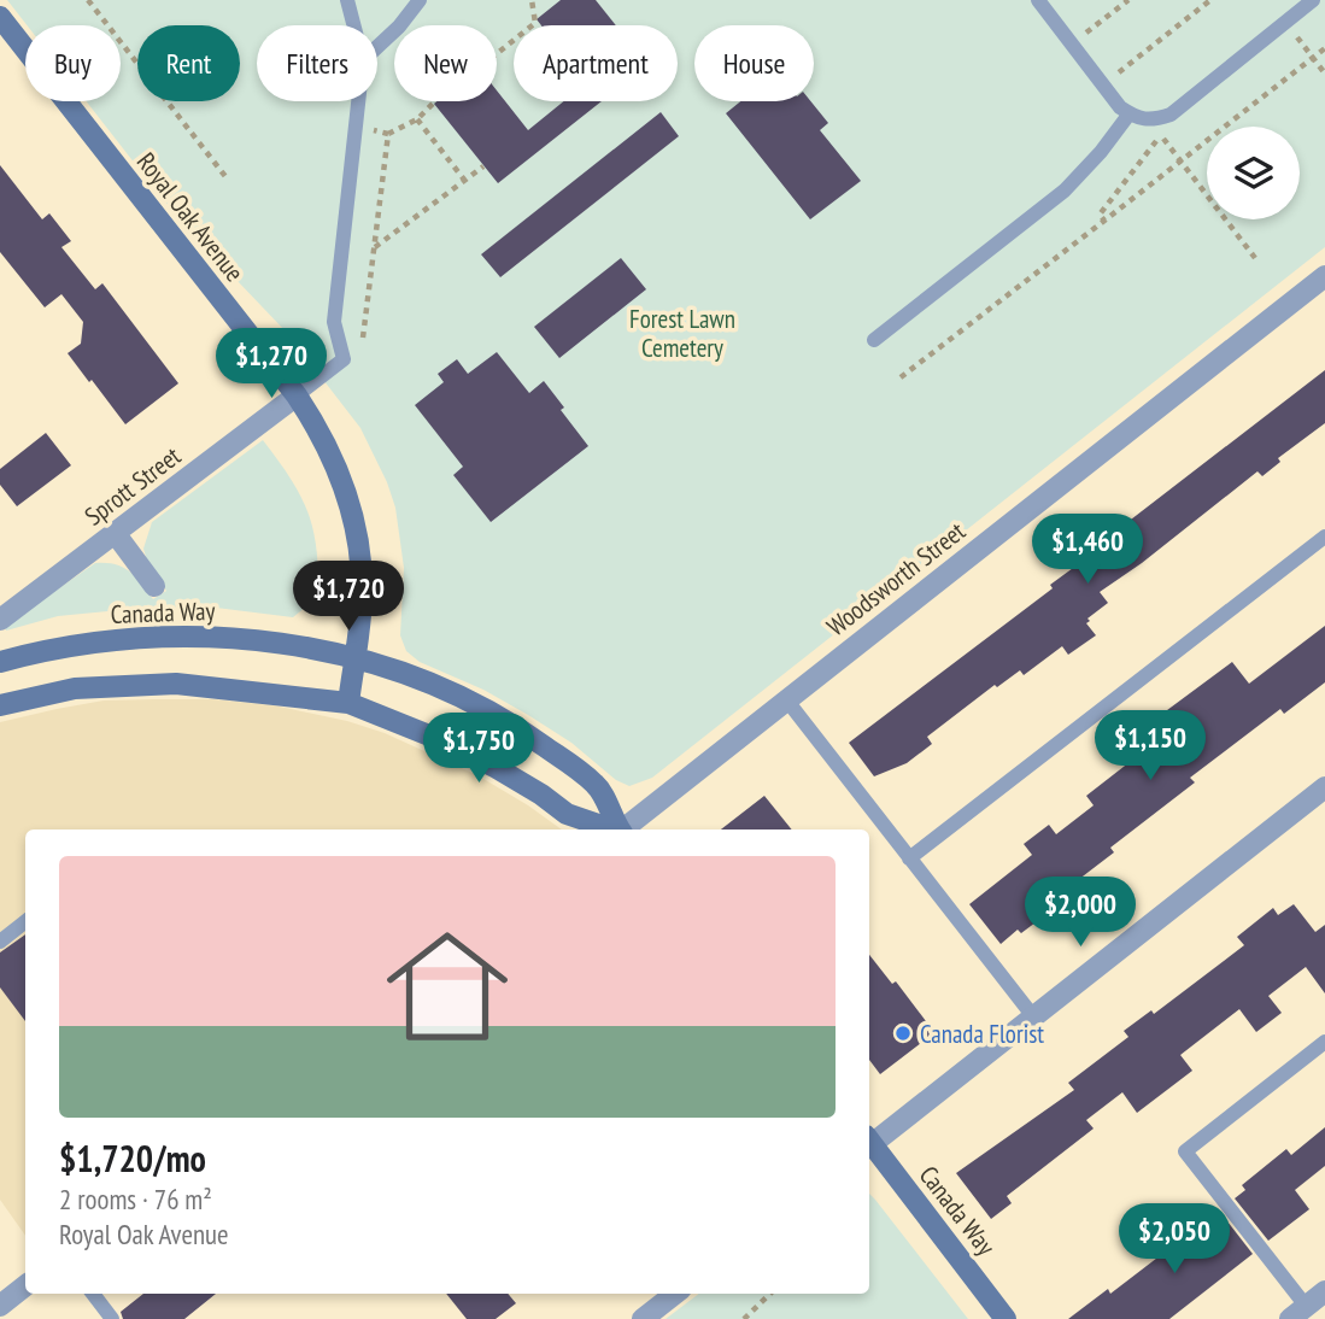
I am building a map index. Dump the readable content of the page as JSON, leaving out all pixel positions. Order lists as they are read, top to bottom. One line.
{"streets":{"main road":["Royal Oak Avenue","Canada Way"],"street":["Sprott Street","Woodsworth Street"]},"crossings":[["Royal Oak Avenue","Sprott Street"],["Royal Oak Avenue","Canada Way"]],"parks":["Forest Lawn Cemetery"],"places":["Canada Florist"],"page":{"chip":["Buy","Rent","Filters","New","Apartment","House"],"price":["$1,270","$1,460","$1,720","$1,150","$1,750","$2,000","$2,050"],"list":[{"name":"$1,720/mo","note":"2 rooms · 76 m² · Royal Oak Avenue"}]}}
